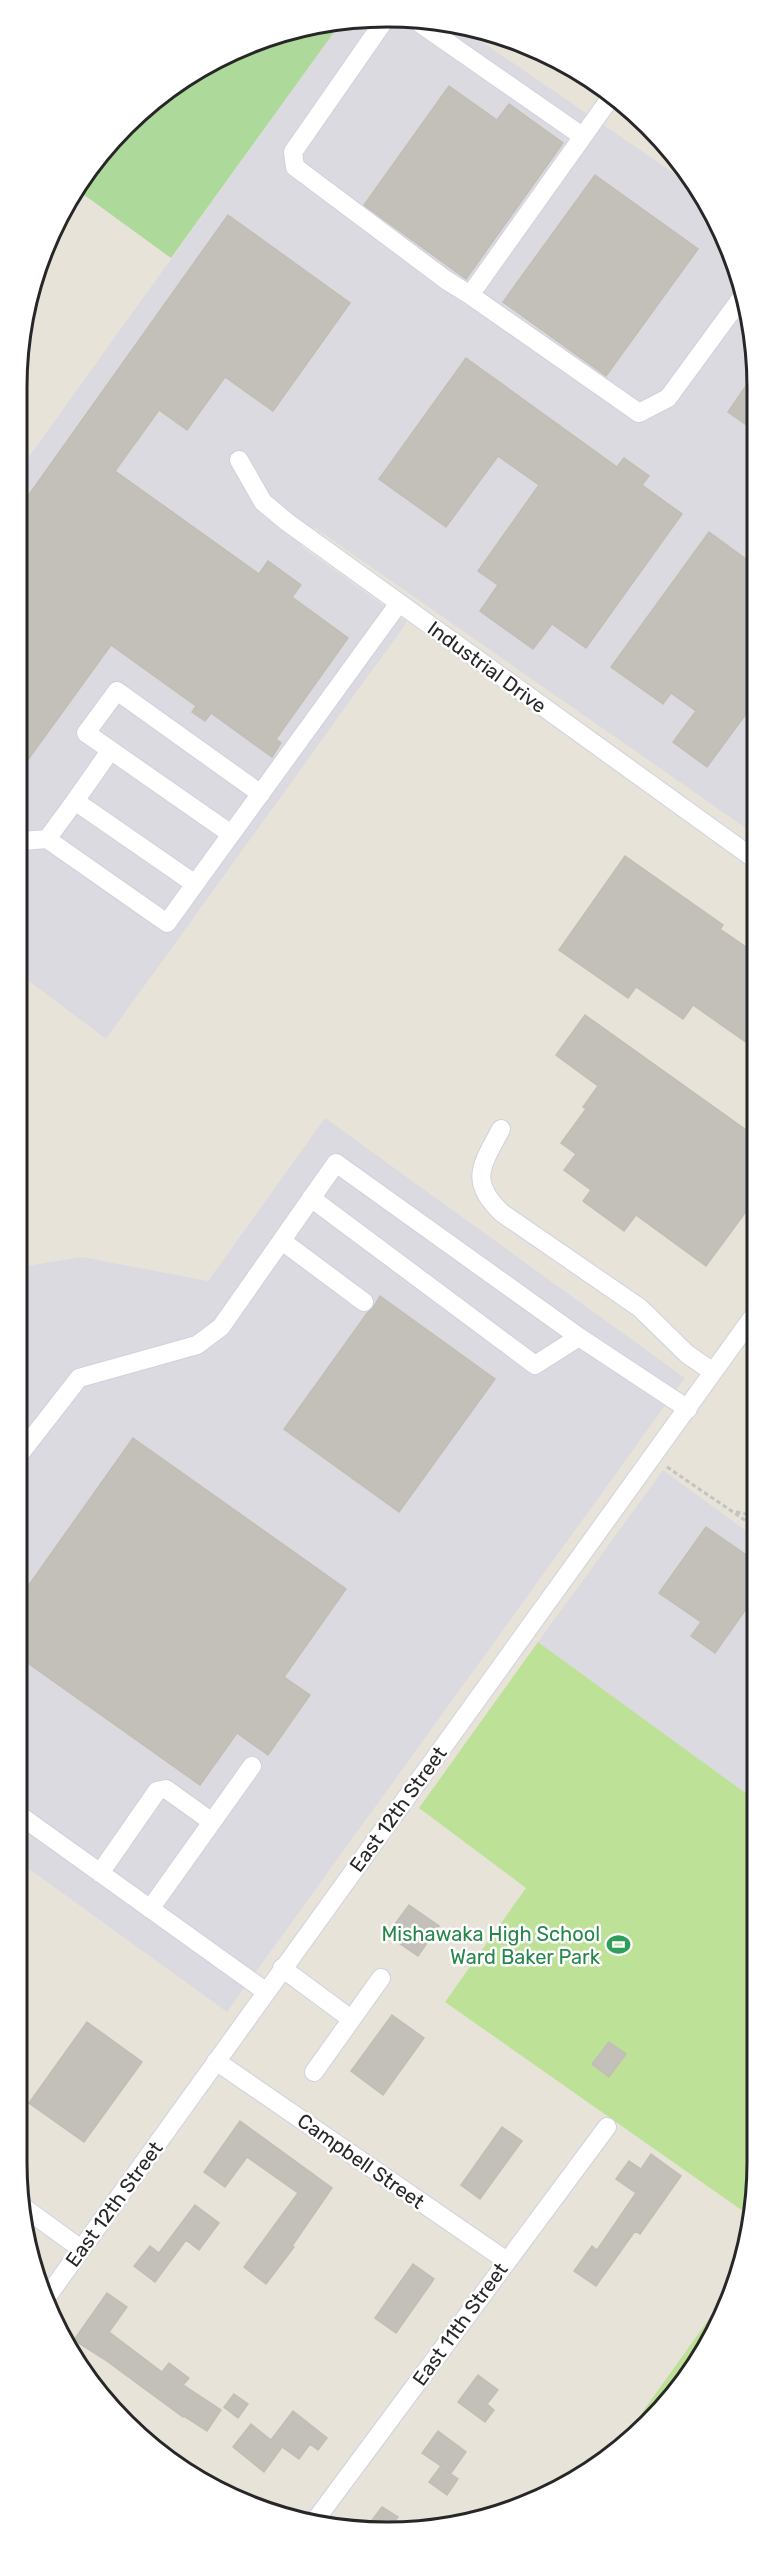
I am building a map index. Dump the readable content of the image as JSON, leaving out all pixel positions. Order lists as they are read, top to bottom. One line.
{"streets":{"street":["Industrial Drive","East 12th Street","Campbell Street","East 11th Street"]},"crossings":[["East 12th Street","Campbell Street"],["Campbell Street","East 11th Street"]],"places":{"sports":["Mishawaka High School Ward Baker Park"]}}
